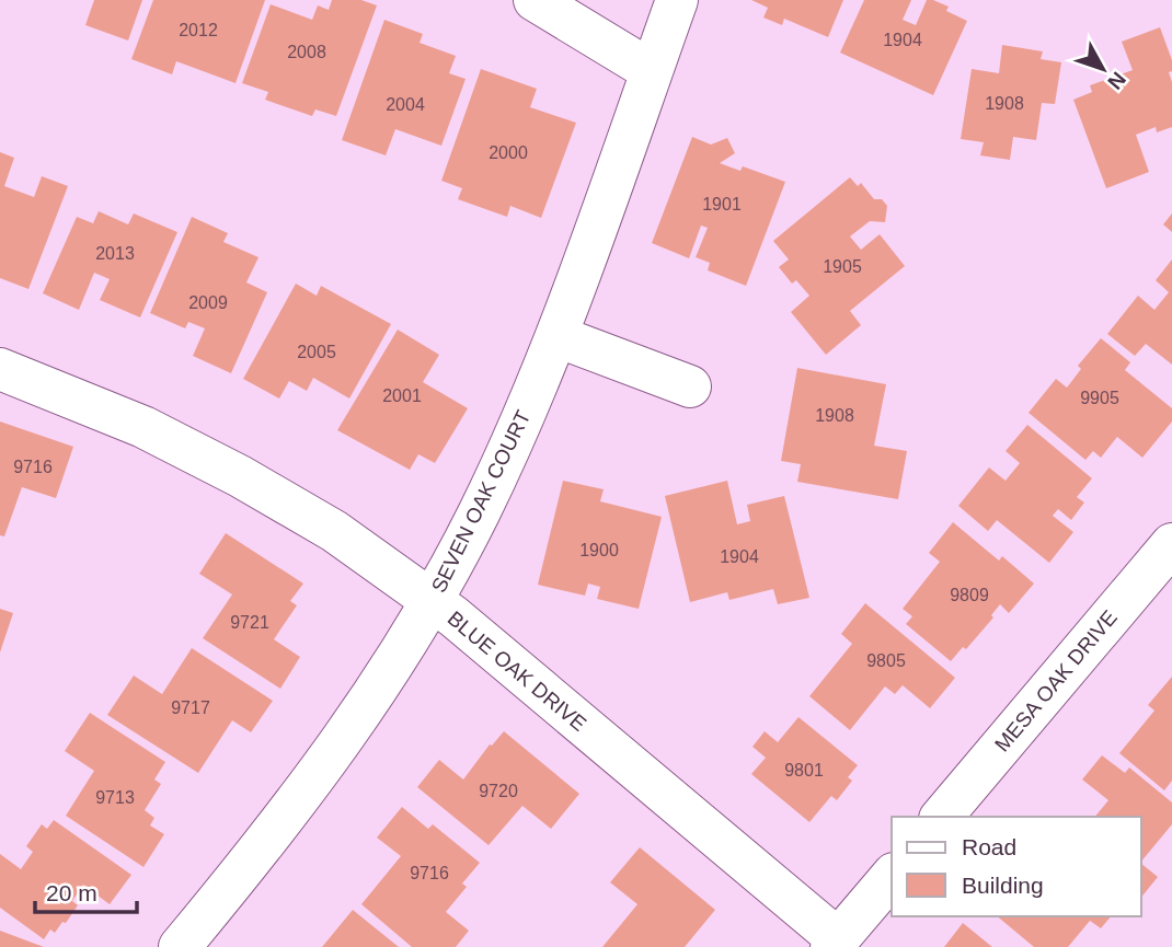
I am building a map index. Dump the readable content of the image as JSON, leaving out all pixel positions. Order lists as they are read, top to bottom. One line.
{"streets":{"street":["SEVEN OAK COURT","BLUE OAK DRIVE","MESA OAK DRIVE"]},"crossings":[["SEVEN OAK COURT","BLUE OAK DRIVE"]],"house_numbers":["2012","1904","2008","1908","2004","2000","1901","2013","1905","2009","2005","2001","9905","1908","9716","1900","1904","9809","9721","9805","9717","9801","9720","9713","9716"],"legend":["Road","Building"],"scale_bar":"20 m","north":"bottom right"}
